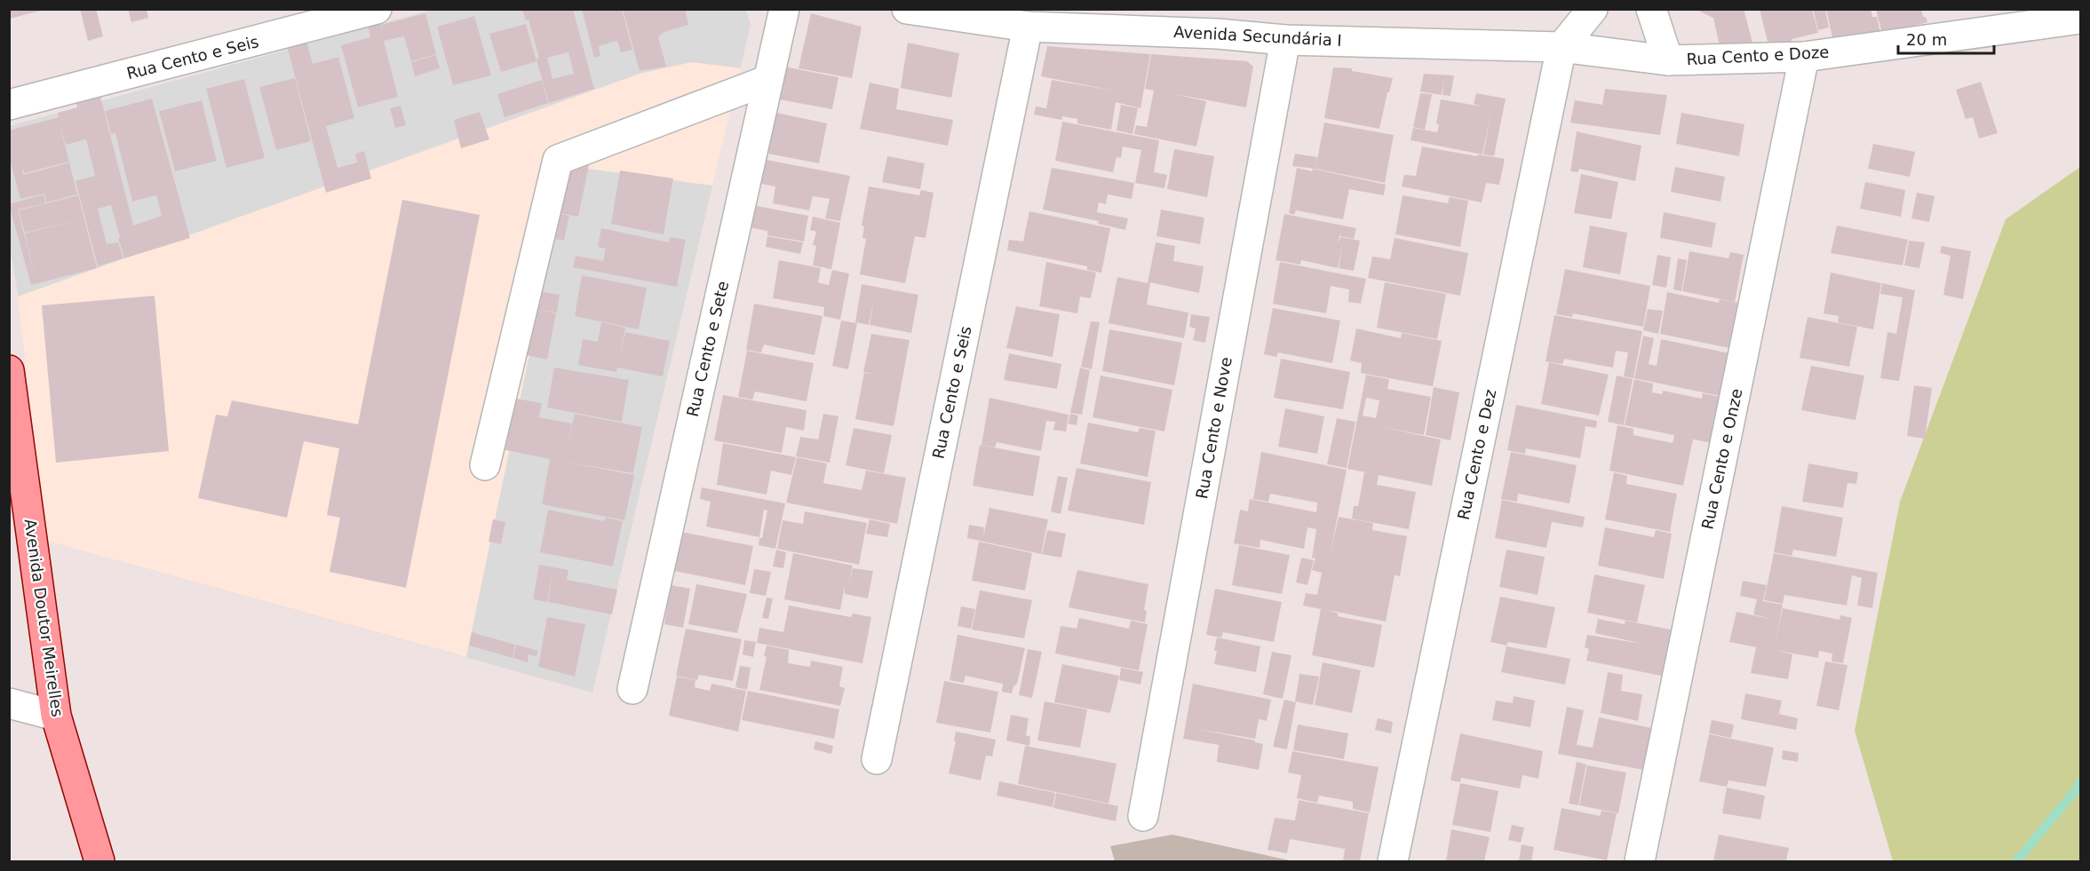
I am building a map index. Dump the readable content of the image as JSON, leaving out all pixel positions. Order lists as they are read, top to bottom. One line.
{"streets":{"main road":["Avenida Doutor Meirelles"],"street":["Avenida Secundária I","Rua Cento e Doze","Rua Cento e Seis","Rua Cento e Sete","Rua Cento e Nove","Rua Cento e Dez","Rua Cento e Onze"]},"crossings":[["Avenida Secundária I","Rua Cento e Doze"],["Avenida Secundária I","Rua Cento e Seis"],["Avenida Secundária I","Rua Cento e Nove"],["Avenida Secundária I","Rua Cento e Dez"],["Rua Cento e Doze","Rua Cento e Dez"],["Rua Cento e Doze","Rua Cento e Onze"]],"scale_bar":"20 m"}
